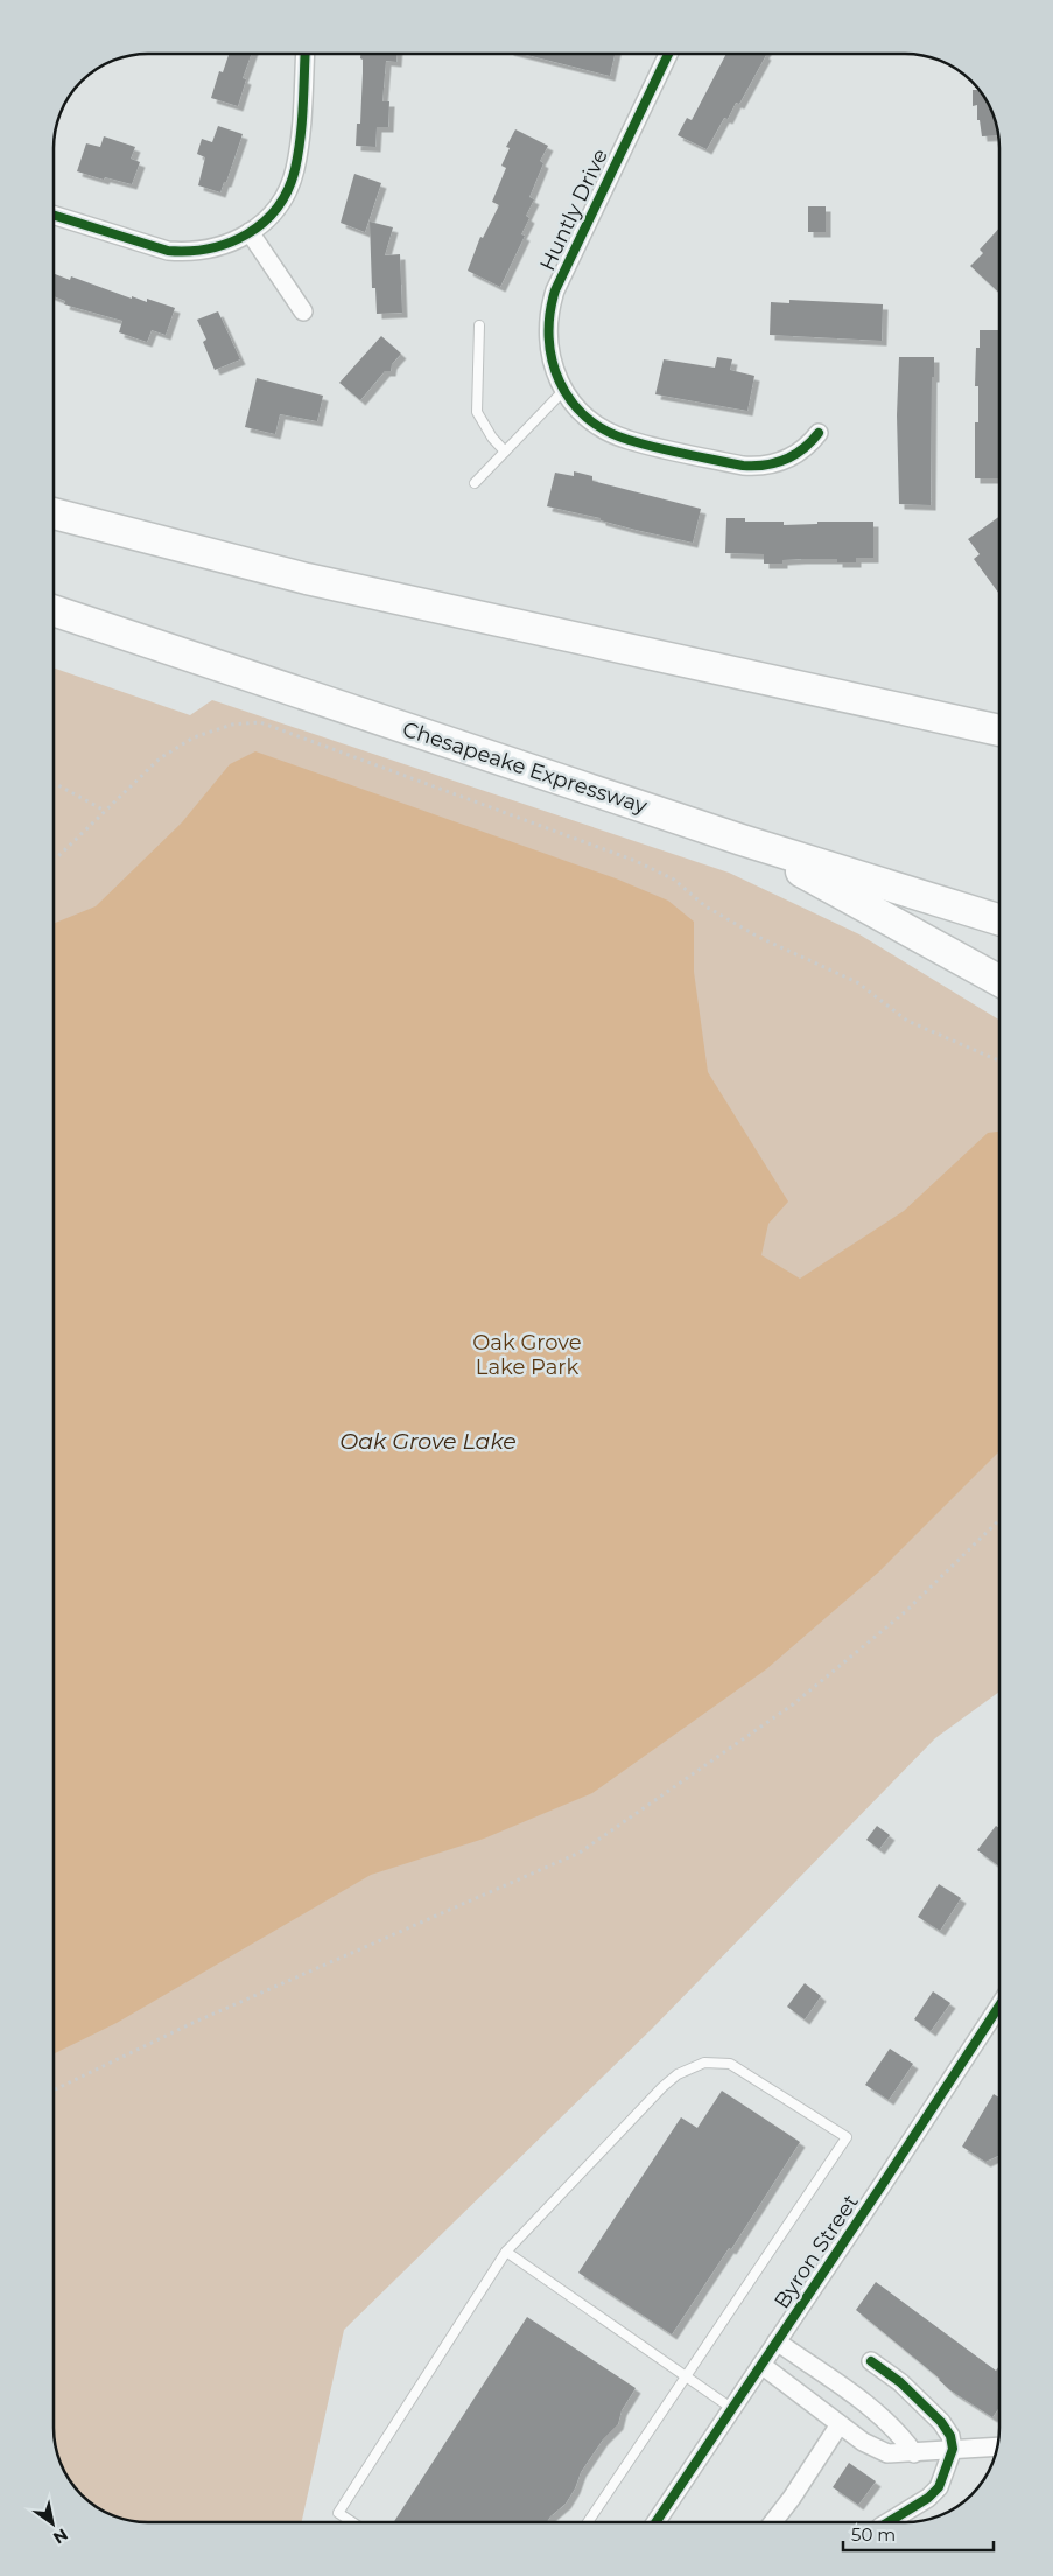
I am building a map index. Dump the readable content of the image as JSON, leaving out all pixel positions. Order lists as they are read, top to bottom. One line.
{"streets":{"highway":["Chesapeake Expressway"],"street":["Huntly Drive","Byron Street"]},"water":["Oak Grove Lake"],"parks":["Oak Grove Lake Park"],"scale_bar":"50 m","north":"bottom right"}
